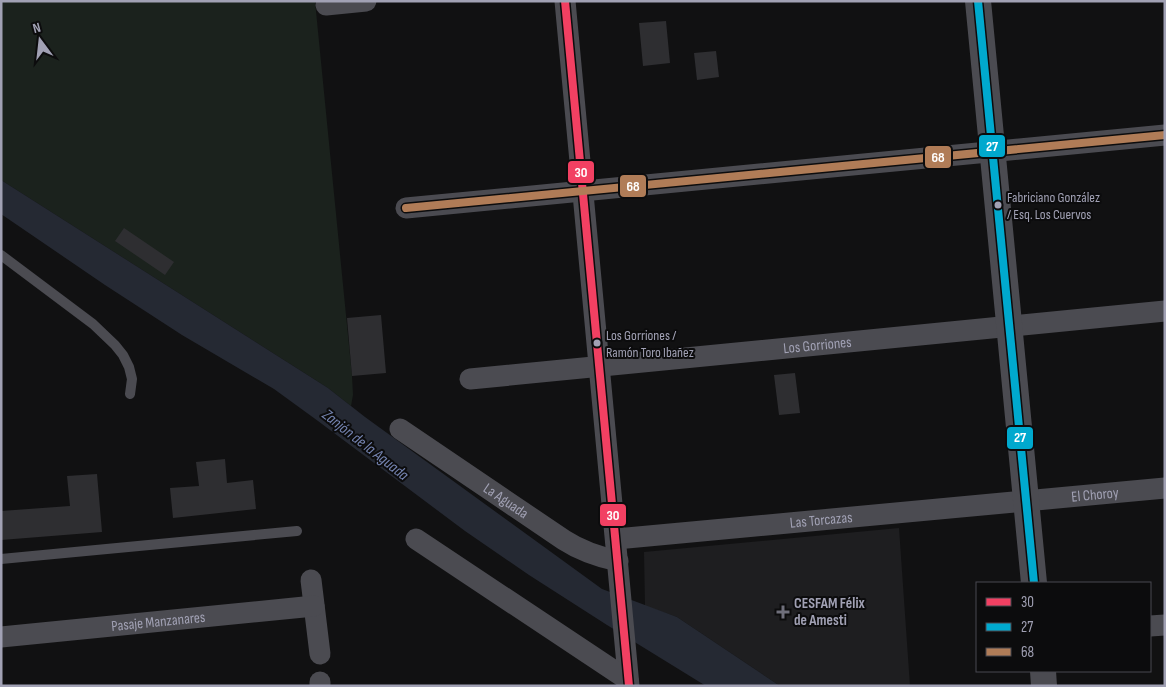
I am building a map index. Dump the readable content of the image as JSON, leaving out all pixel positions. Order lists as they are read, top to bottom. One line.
{"streets":{"street":["Los Gorriones","El Choroy","La Aguada","Las Torcazas","Pasaje Manzanares"]},"crossings":[["El Choroy","Las Torcazas"]],"water":["Zanjón de la Aguada"],"places":{"other":["Fabriciano González / Esq. Los Cuervos","Los Gorriones / Ramón Toro Ibañez"],"health":["CESFAM Félix de Amesti"]},"lines":["transit line 30","transit line 27","transit line 68"],"legend":["30","27","68"],"north":"top"}
